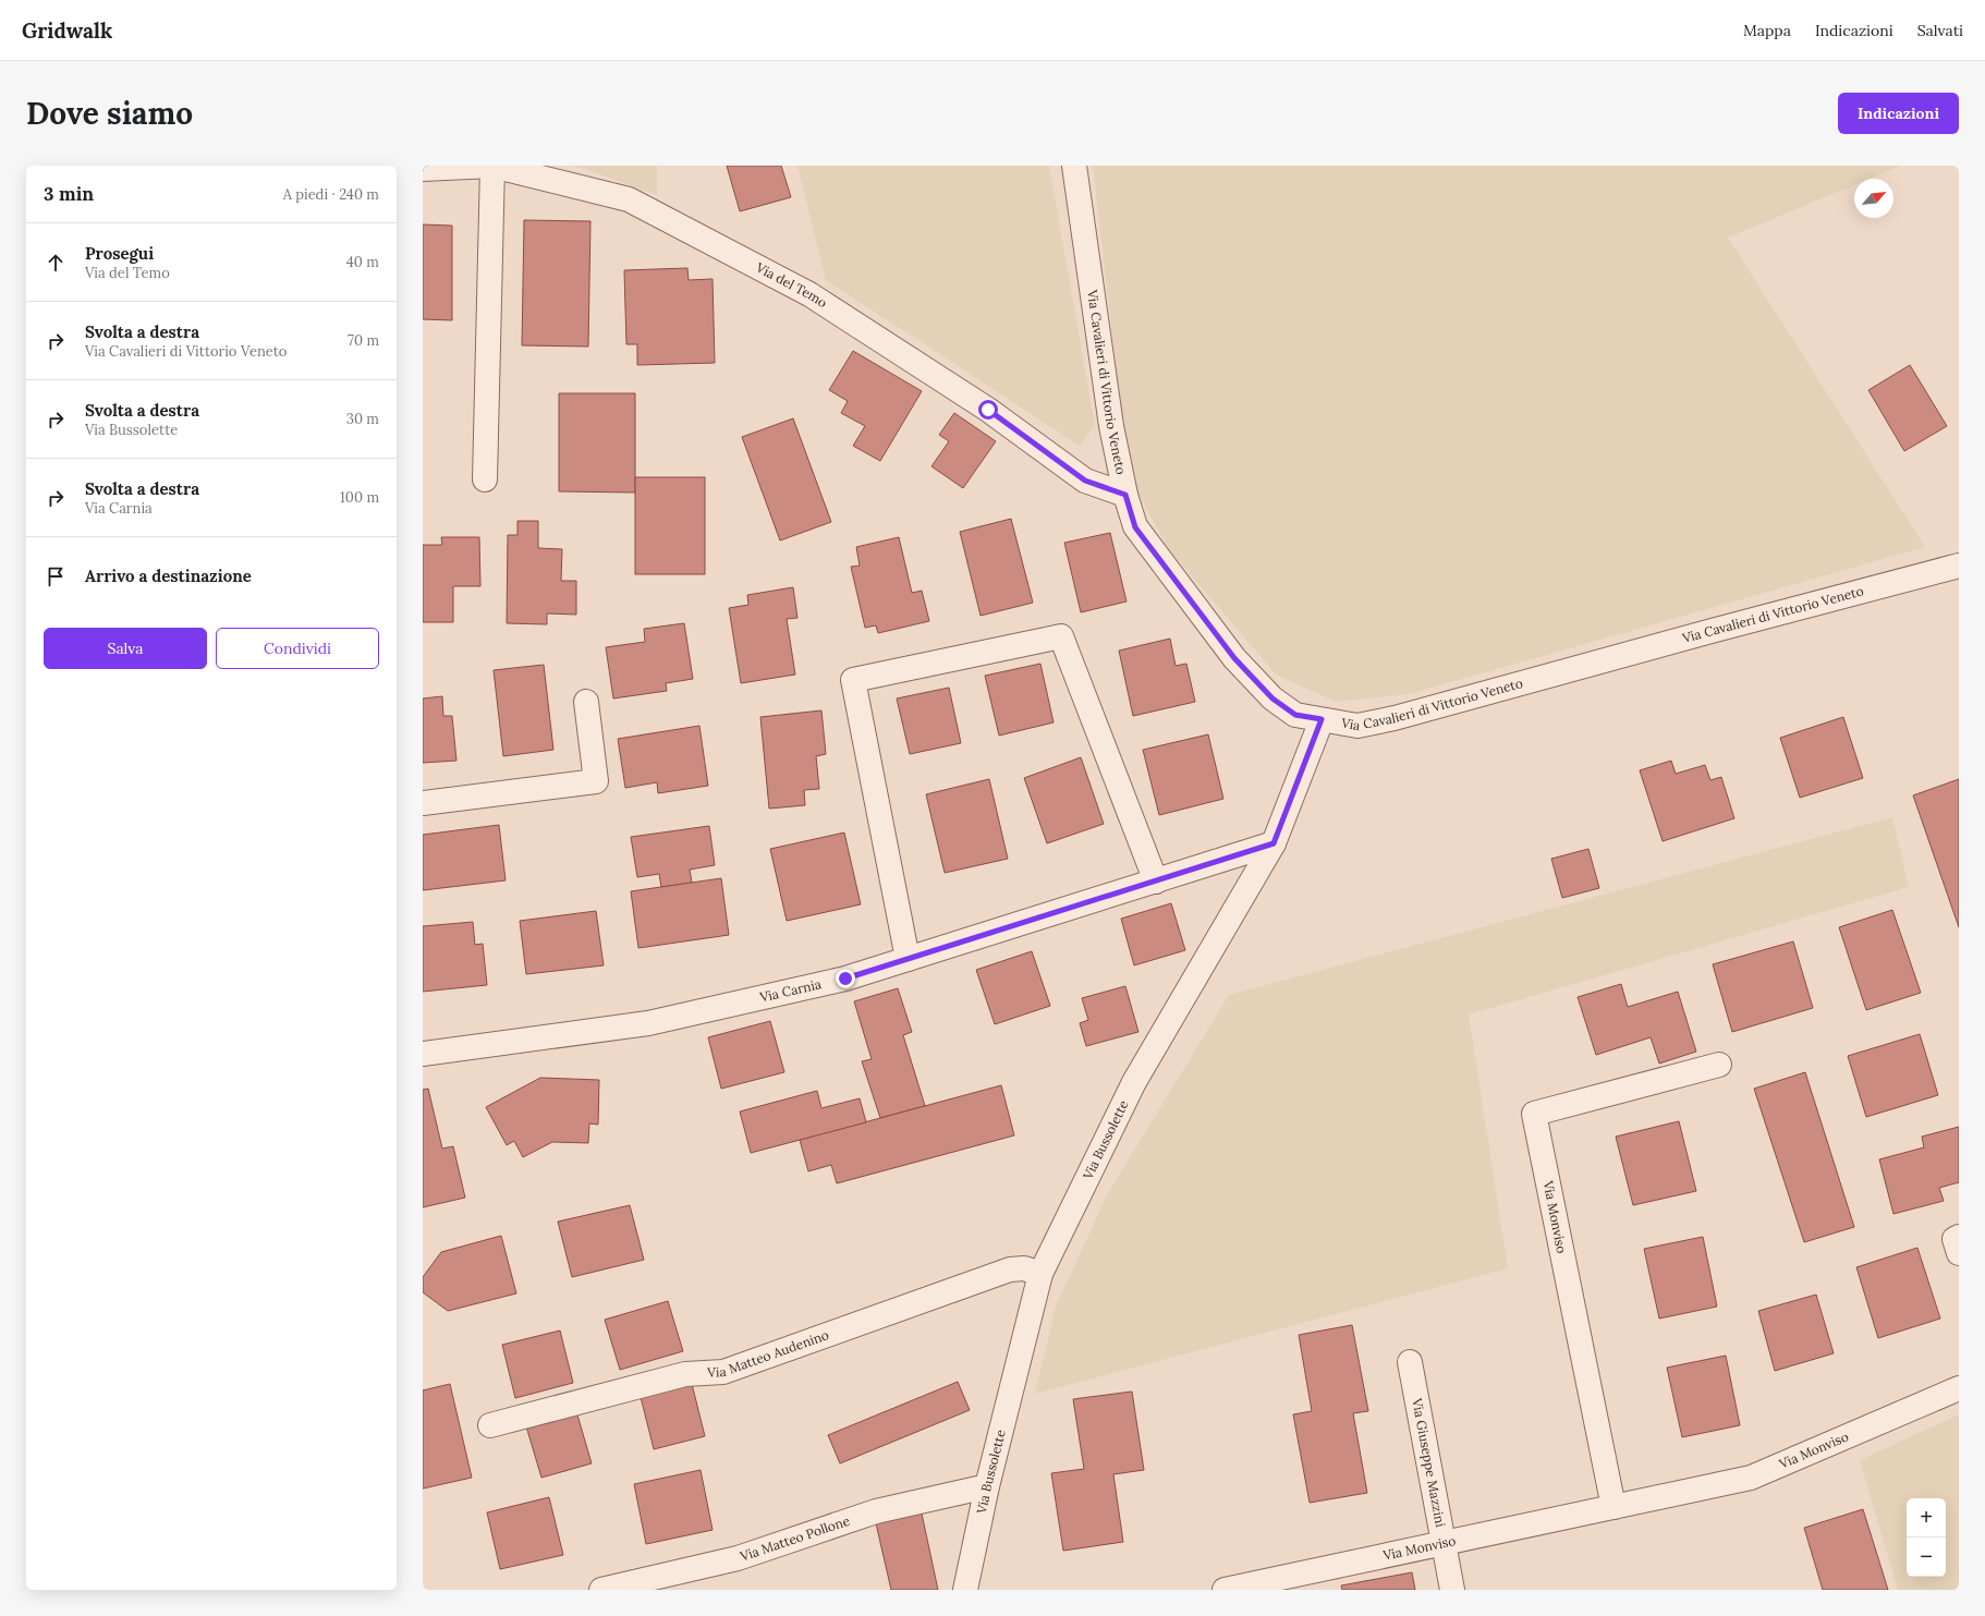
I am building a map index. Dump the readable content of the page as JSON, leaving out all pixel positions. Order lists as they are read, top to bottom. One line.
{"streets":{"street":["Via del Temo","Via Cavalieri di Vittorio Veneto","Via Carnia","Via Bussolette","Via Monviso","Via Matteo Audenino","Via Giuseppe Mazzini","Via Matteo Pollone"]},"crossings":[["Via del Temo","Via Cavalieri di Vittorio Veneto"],["Via Cavalieri di Vittorio Veneto","Via Bussolette"],["Via Carnia","Via Bussolette"],["Via Bussolette","Via Matteo Audenino"],["Via Bussolette","Via Matteo Pollone"],["Via Monviso","Via Giuseppe Mazzini"]],"north":"top right","page":{"header":"Gridwalk","nav":["Mappa","Indicazioni","Salvati"],"buttons":["Indicazioni",["Salva","Condividi"]],"title":"Dove siamo","heading":["3 min","A piedi · 240 m"],"list":[["Prosegui","Via del Temo","40 m"],["Svolta a destra","Via Cavalieri di Vittorio Veneto","70 m"],["Svolta a destra","Via Bussolette","30 m"],["Svolta a destra","Via Carnia","100 m"],"Arrivo a destinazione"],"map_buttons":["+","−"]}}
